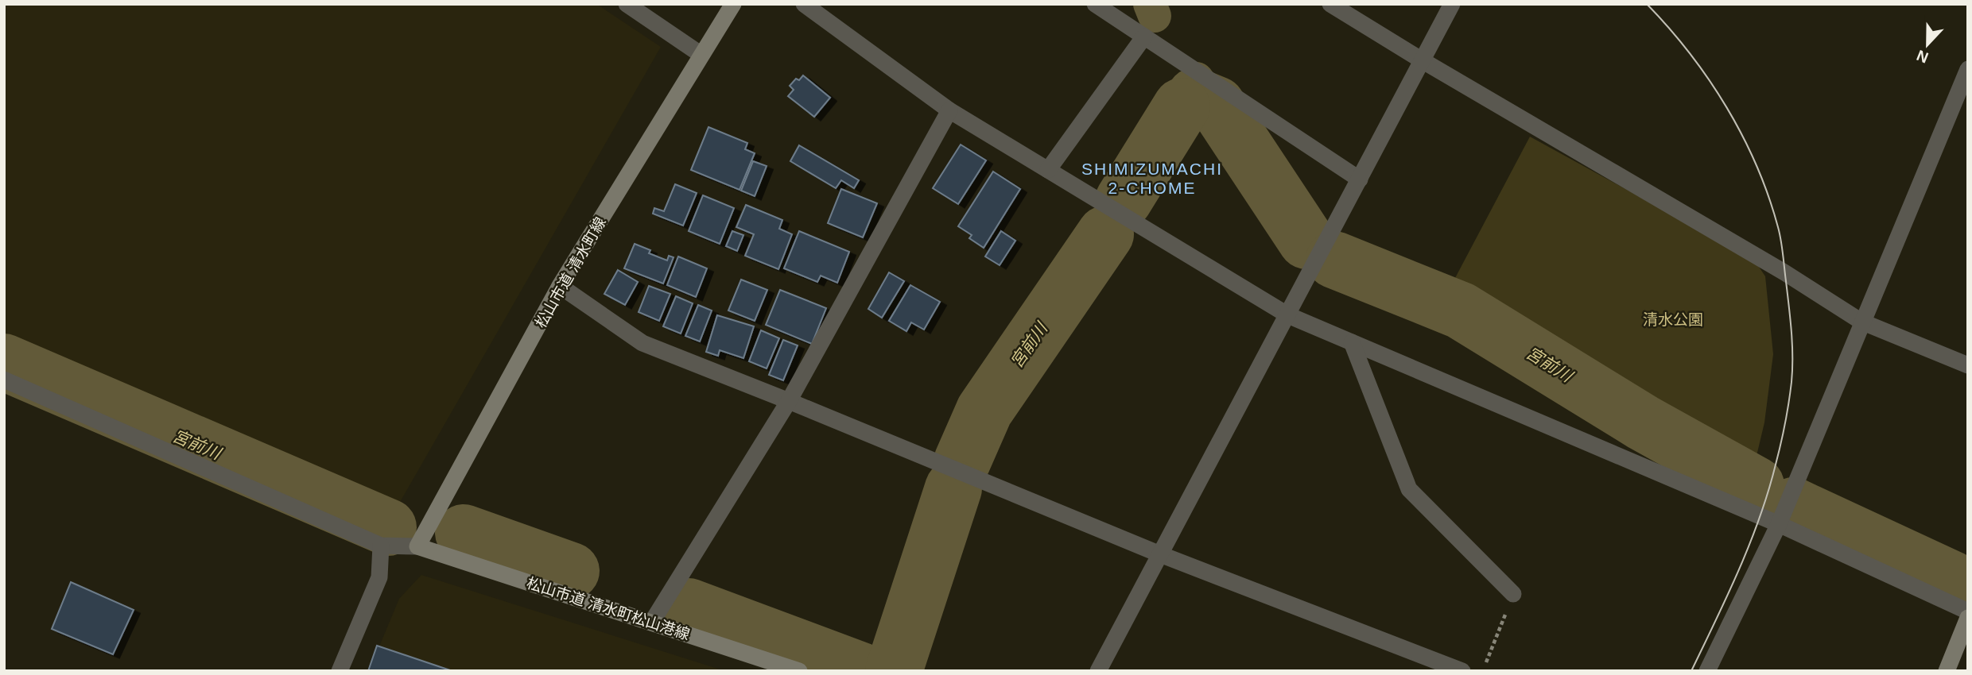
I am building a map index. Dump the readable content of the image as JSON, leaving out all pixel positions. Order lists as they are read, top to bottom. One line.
{"streets":{"street":["松山市道 清水町線","松山市道 清水町松山港線"]},"crossings":[["松山市道 清水町線","松山市道 清水町松山港線"]],"districts":["SHIMIZUMACHI 2-CHOME"],"water":["宮前川"],"parks":["清水公園"],"north":"bottom"}
